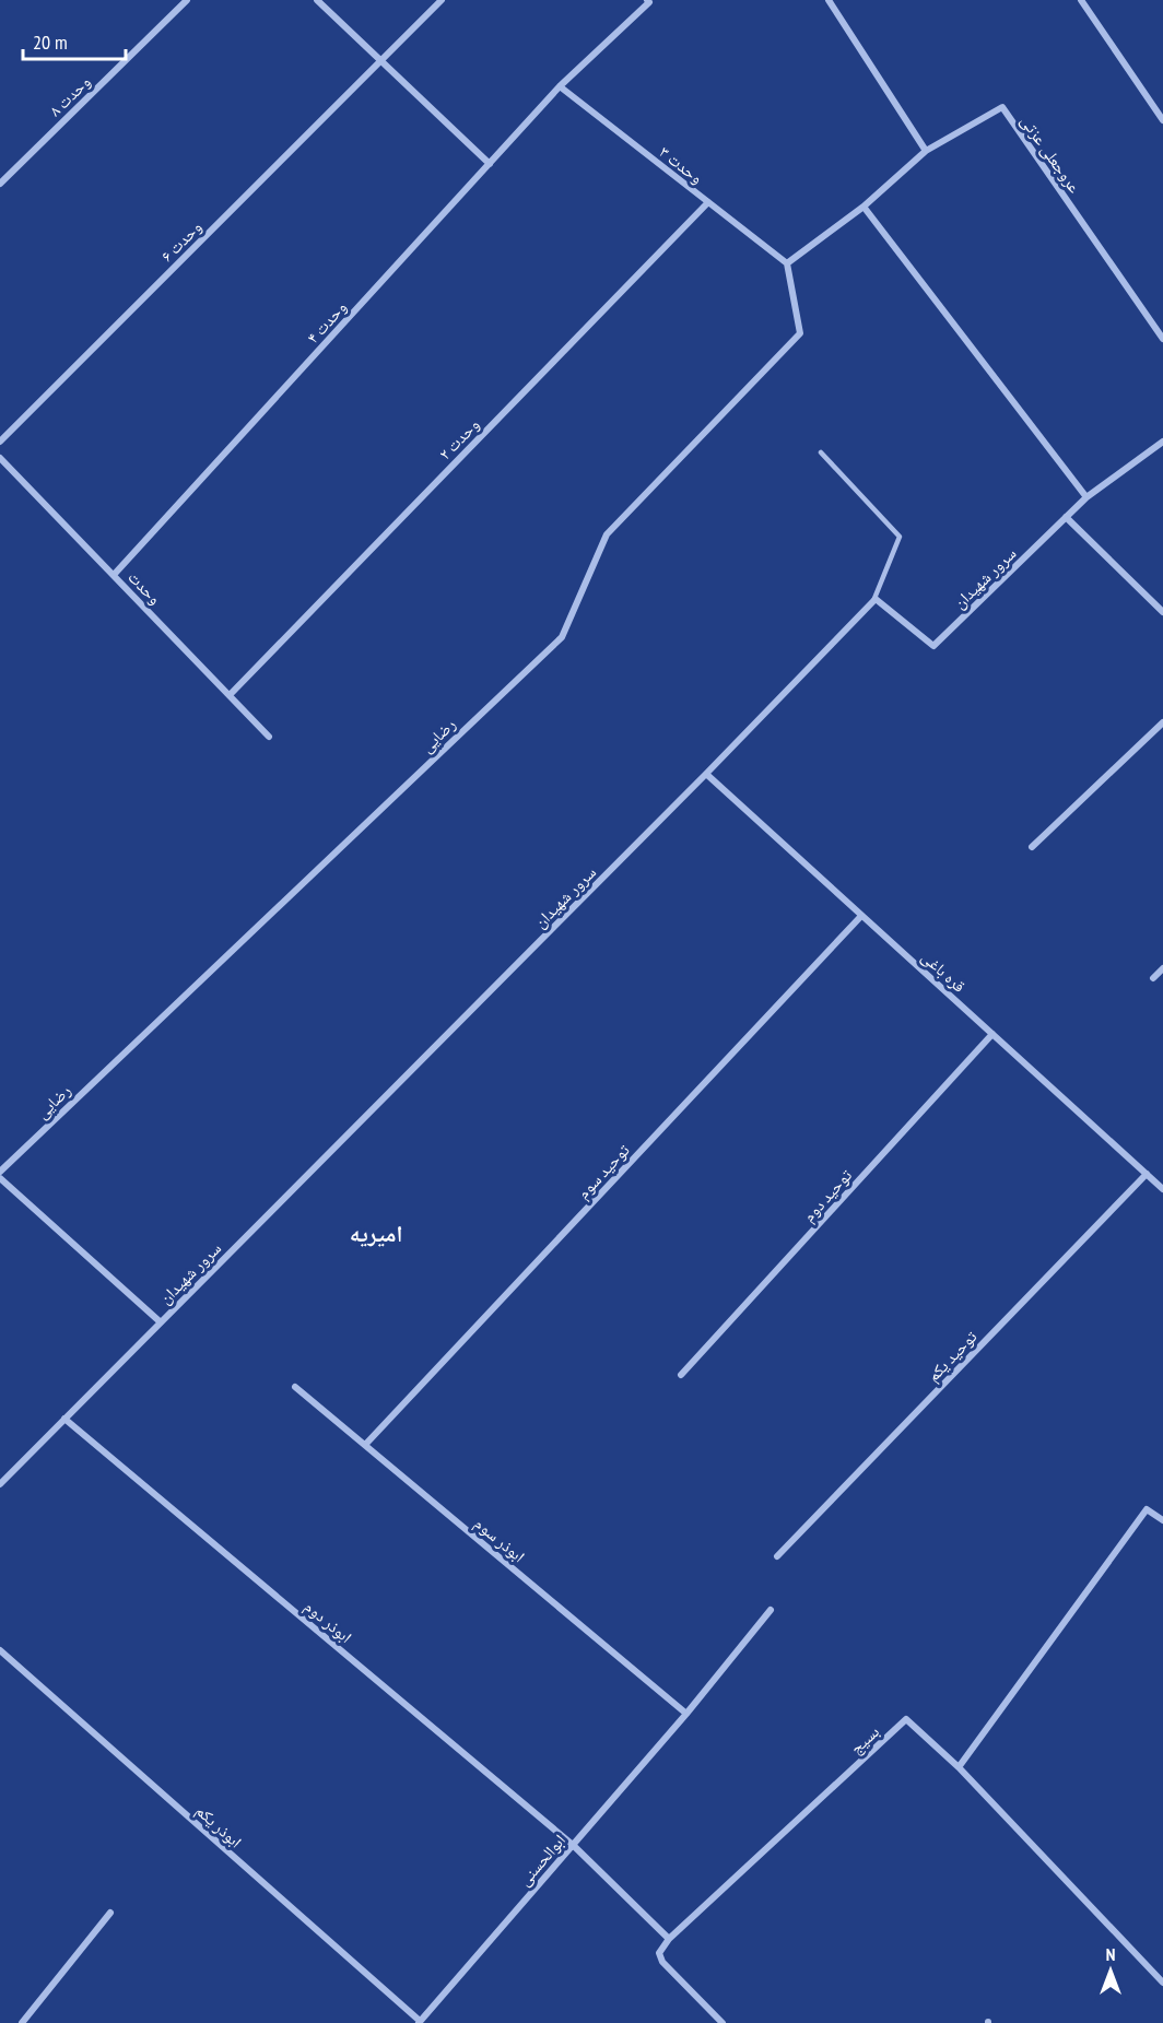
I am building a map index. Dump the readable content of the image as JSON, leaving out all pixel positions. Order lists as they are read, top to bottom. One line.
{"streets":{"street":["وحدت ۸","عروجعلی عزتی","وحدت ۳","وحدت ۶","وحدت ۴","وحدت ۲","سرور شهیدان","وحدت","رضایی","قره باغی","توحید سوم","توحید دوم","توحید یکم","ابوذر سوم","ابوذر دوم","بسیج","ابوذر یکم","ابوالحسنی"]},"crossings":[["وحدت ۳","وحدت ۴"],["وحدت ۳","وحدت ۲"],["وحدت ۳","رضایی"],["وحدت ۴","وحدت"],["وحدت ۲","وحدت"],["سرور شهیدان","قره باغی"],["سرور شهیدان","ابوذر دوم"],["قره باغی","توحید سوم"],["قره باغی","توحید دوم"],["قره باغی","توحید یکم"],["توحید سوم","ابوذر سوم"],["ابوذر سوم","ابوالحسنی"],["ابوذر دوم","ابوالحسنی"],["ابوذر یکم","ابوالحسنی"]],"districts":["امیریه"],"scale_bar":"20 m","north":"top"}
